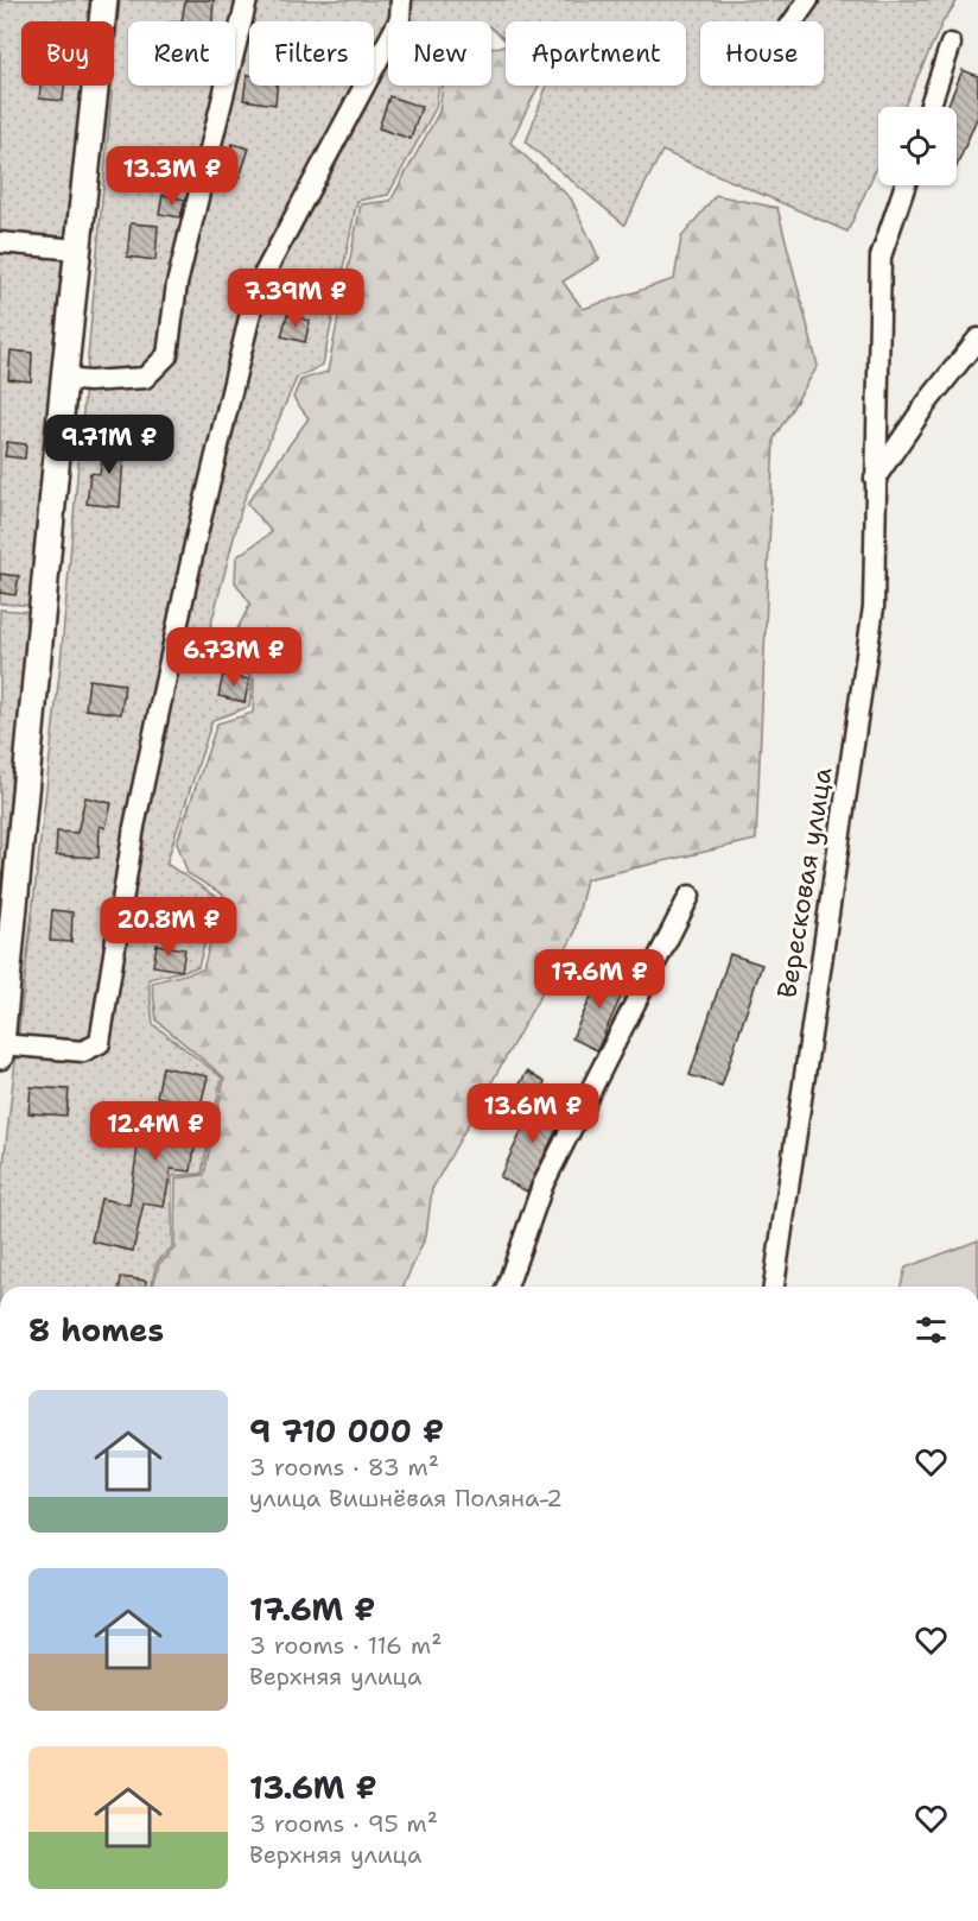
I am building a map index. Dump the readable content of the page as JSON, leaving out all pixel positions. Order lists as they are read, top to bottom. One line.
{"streets":{"street":["Вересковая улица"]},"page":{"chip":["Buy","Rent","Filters","New","Apartment","House"],"price":["13.3M ₽","7.39M ₽","9.71M ₽","6.73M ₽","20.8M ₽","17.6M ₽","13.6M ₽","12.4M ₽"],"heading":"8 homes","list":[{"name":"9 710 000 ₽","note":"3 rooms · 83 m² · улица Вишнёвая Поляна-2"},{"name":"17.6M ₽","note":"3 rooms · 116 m² · Верхняя улица"},{"name":"13.6M ₽","note":"3 rooms · 95 m² · Верхняя улица"}]}}
